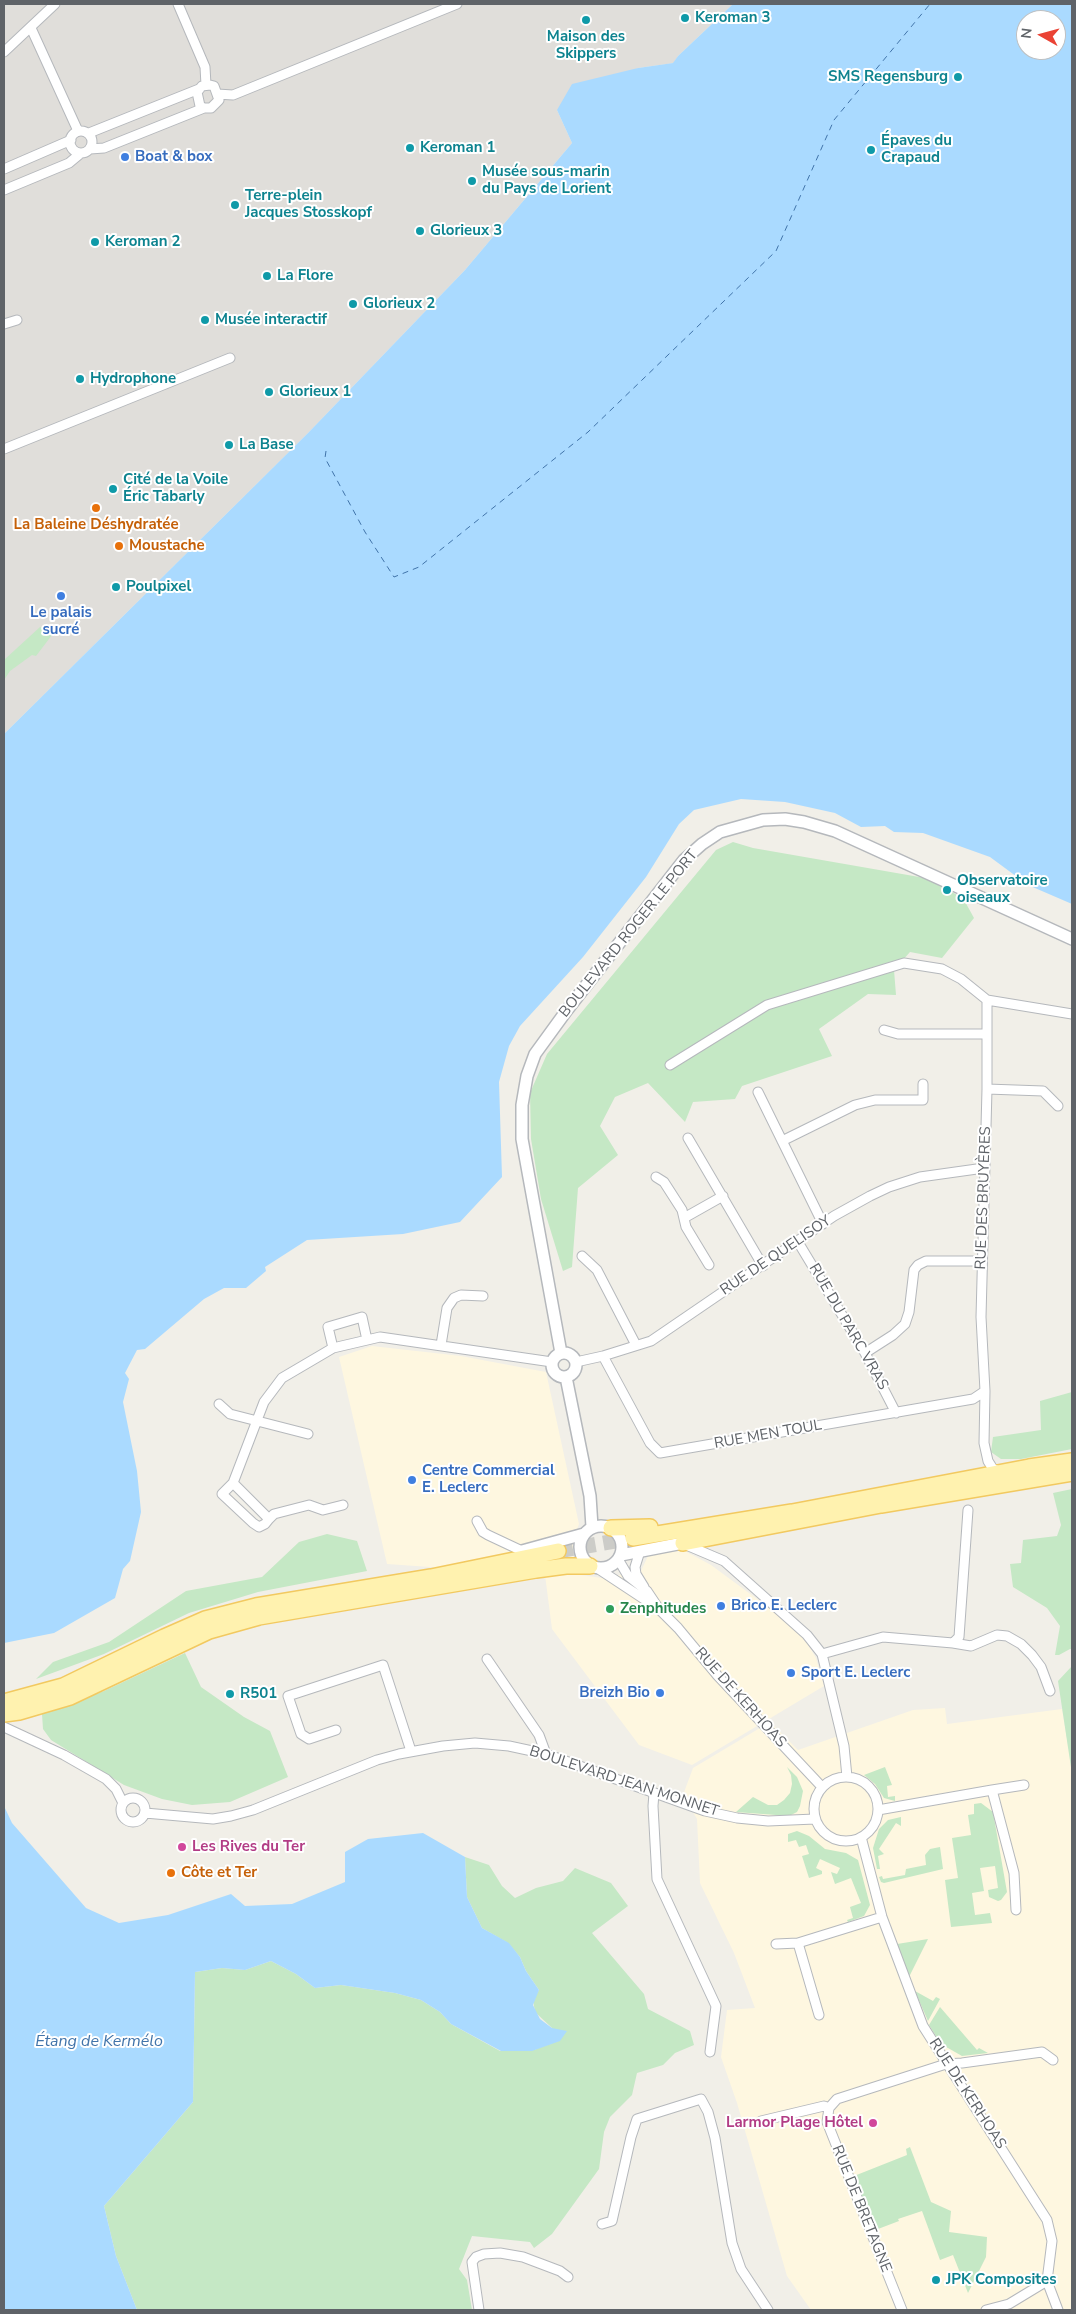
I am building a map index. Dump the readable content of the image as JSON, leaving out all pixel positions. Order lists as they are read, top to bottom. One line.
{"streets":{"street":["BOULEVARD ROGER LE PORT","RUE DES BRUYÈRES","RUE DE QUELISOY","RUE DU PARC VRAS","RUE MEN TOUL","RUE DE KERHOAS","BOULEVARD JEAN MONNET","RUE DE BRETAGNE"]},"crossings":[["BOULEVARD ROGER LE PORT","RUE DE QUELISOY"],["RUE DES BRUYÈRES","RUE DE QUELISOY"],["RUE DES BRUYÈRES","RUE MEN TOUL"],["RUE DE QUELISOY","RUE DU PARC VRAS"],["RUE DE QUELISOY","RUE MEN TOUL"],["RUE DU PARC VRAS","RUE MEN TOUL"],["RUE DE KERHOAS","BOULEVARD JEAN MONNET"]],"water":["Étang de Kermélo"],"places":["Keroman 3","Maison des Skippers","SMS Regensburg","Keroman 1","Épaves du Crapaud","Boat & box","Musée sous-marin du Pays de Lorient","Terre-plein Jacques Stosskopf","Glorieux 3","Keroman 2","La Flore","Glorieux 2","Musée interactif","Hydrophone","Glorieux 1","La Base","Cité de la Voile Éric Tabarly","La Baleine Déshydratée","Moustache","Poulpixel","Le palais sucré","Observatoire oiseaux","Centre Commercial E. Leclerc","Brico E. Leclerc","Zenphitudes","Sport E. Leclerc","Breizh Bio","R501","Les Rives du Ter","Côte et Ter","Larmor Plage Hôtel","JPK Composites"],"north":"left"}
